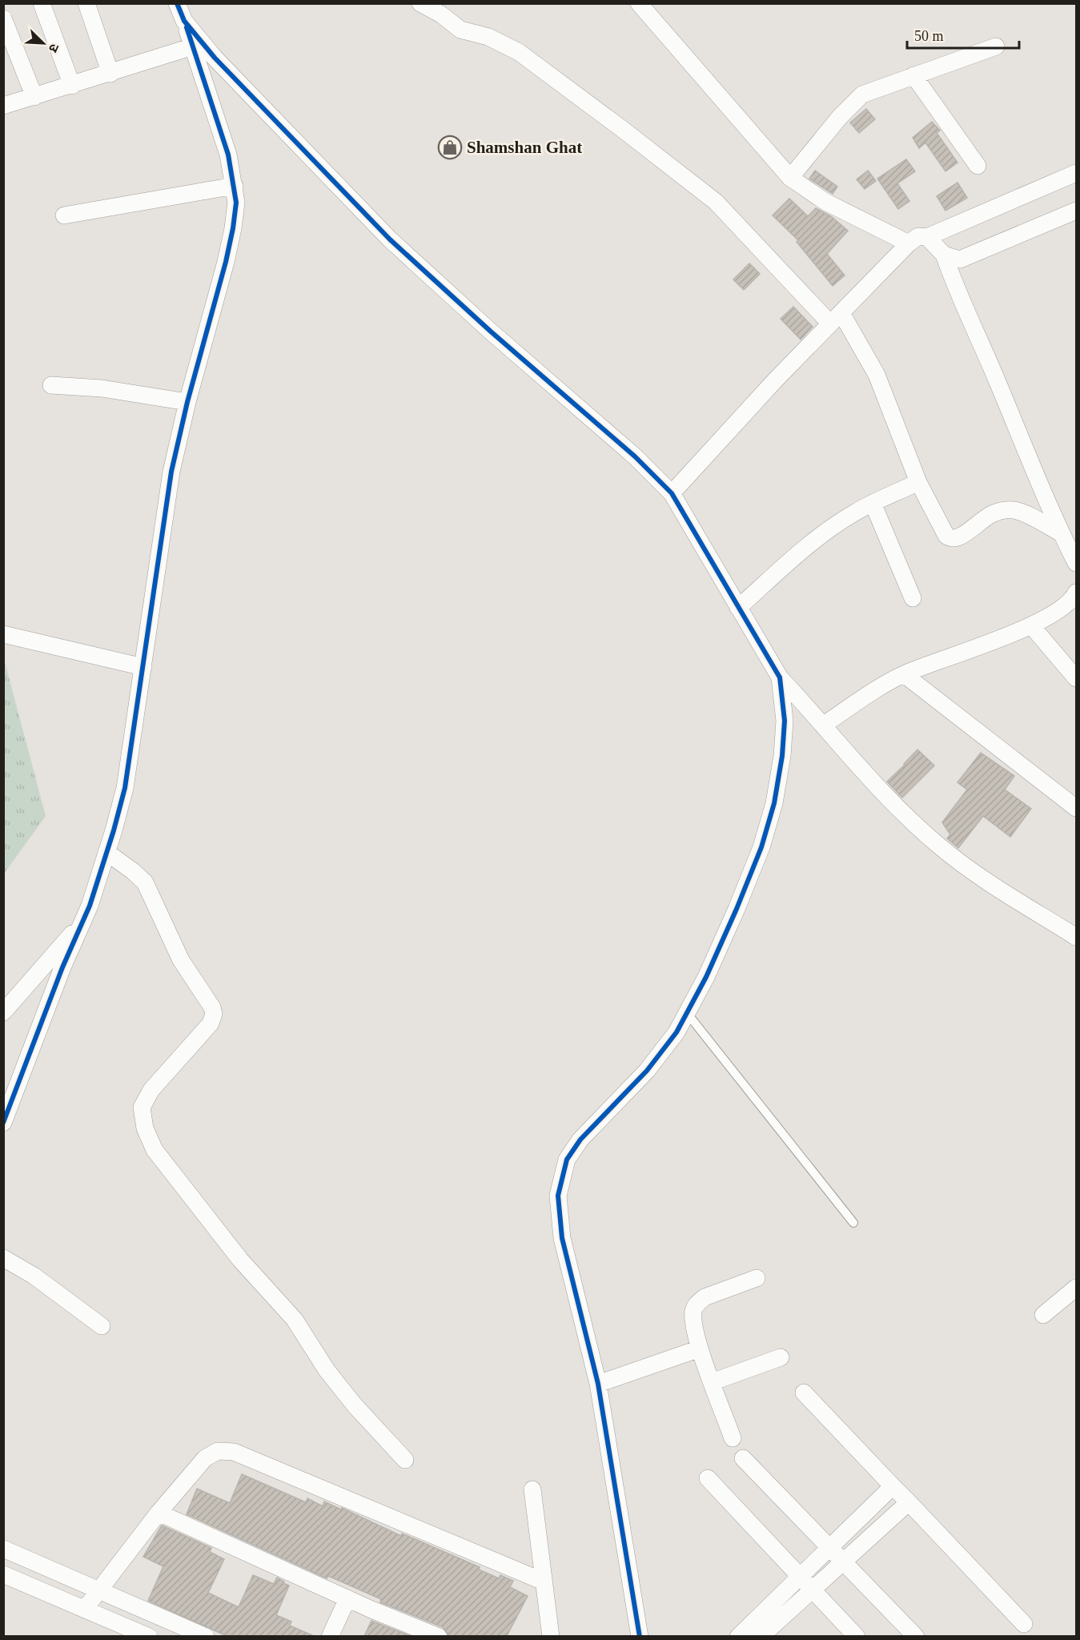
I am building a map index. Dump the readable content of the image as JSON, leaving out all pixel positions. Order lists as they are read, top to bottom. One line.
{"places":{"shop":["Shamshan Ghat"]},"scale_bar":"50 m","north":"bottom right"}
